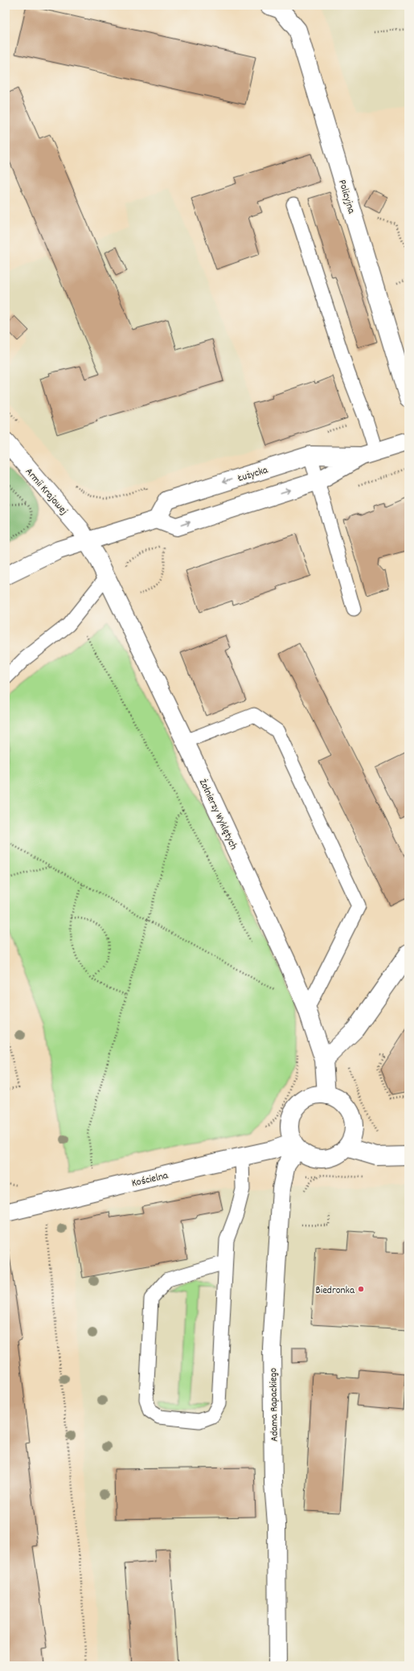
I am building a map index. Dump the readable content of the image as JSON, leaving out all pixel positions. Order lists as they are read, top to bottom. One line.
{"streets":{"street":["Policyjna","Łużycka","Armii Krajowej","Żołnierzy Wyklętych","Kościelna","Adama Rapackiego"]},"crossings":[["Armii Krajowej","Żołnierzy Wyklętych"],["Żołnierzy Wyklętych","Kościelna"],["Żołnierzy Wyklętych","Adama Rapackiego"],["Kościelna","Adama Rapackiego"]],"places":["Biedronka"]}
